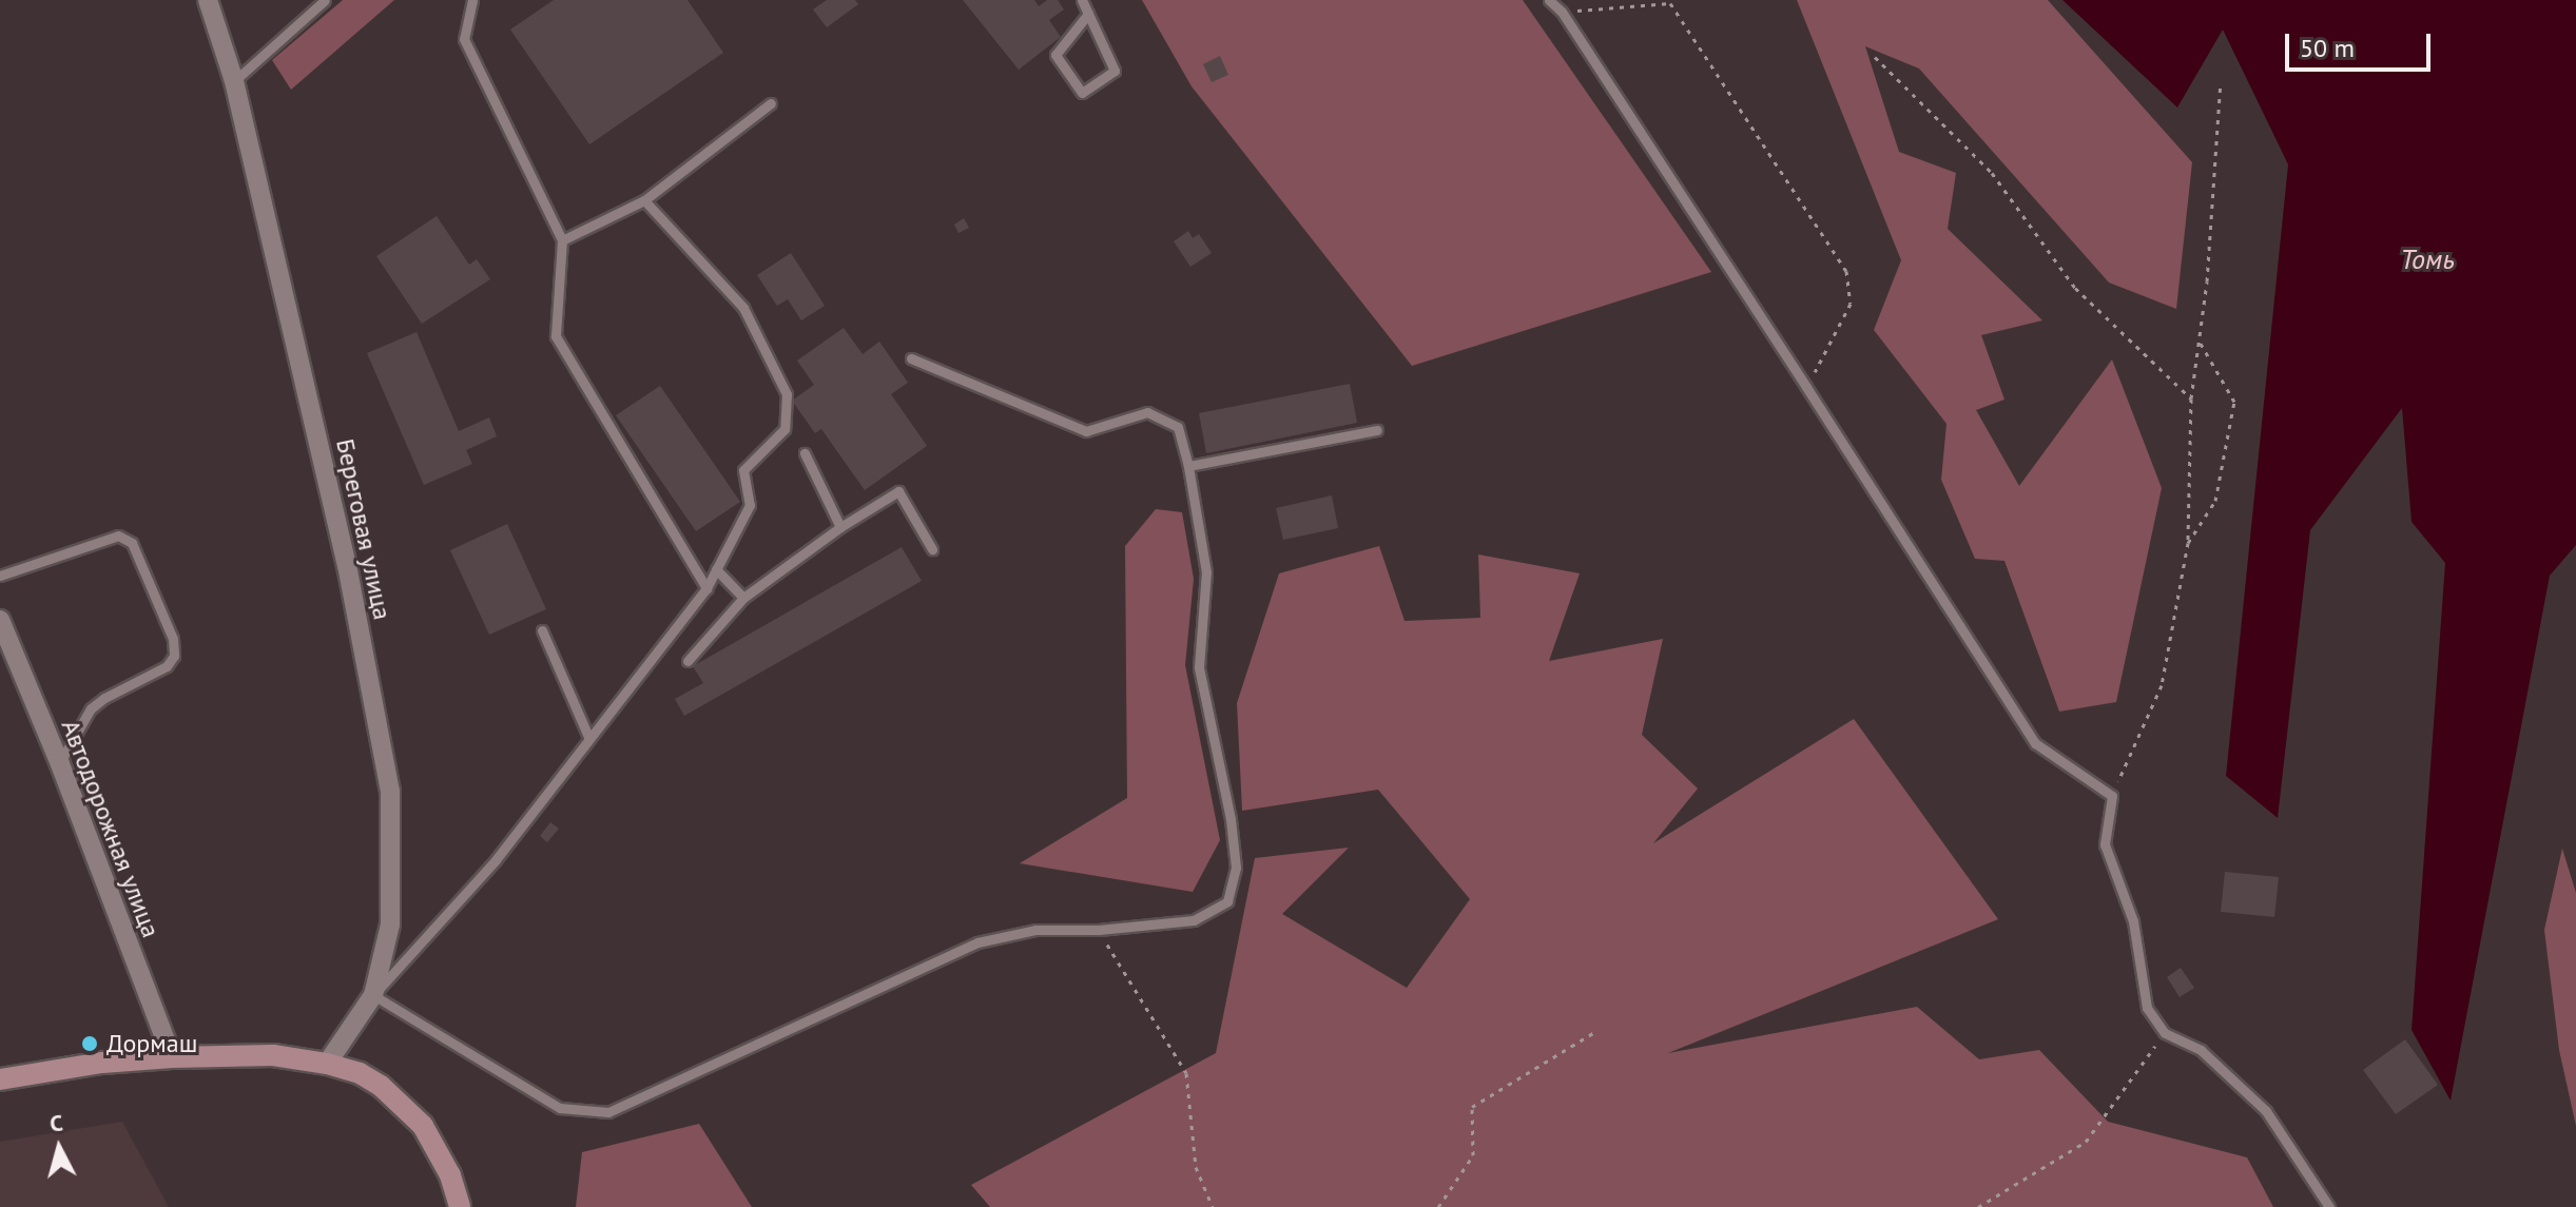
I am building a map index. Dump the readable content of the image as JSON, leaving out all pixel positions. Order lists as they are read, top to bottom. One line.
{"streets":{"street":["Береговая улица","Автодорожная улица"]},"water":["Томь"],"places":["Дормаш"],"scale_bar":"50 m","north":"top"}
